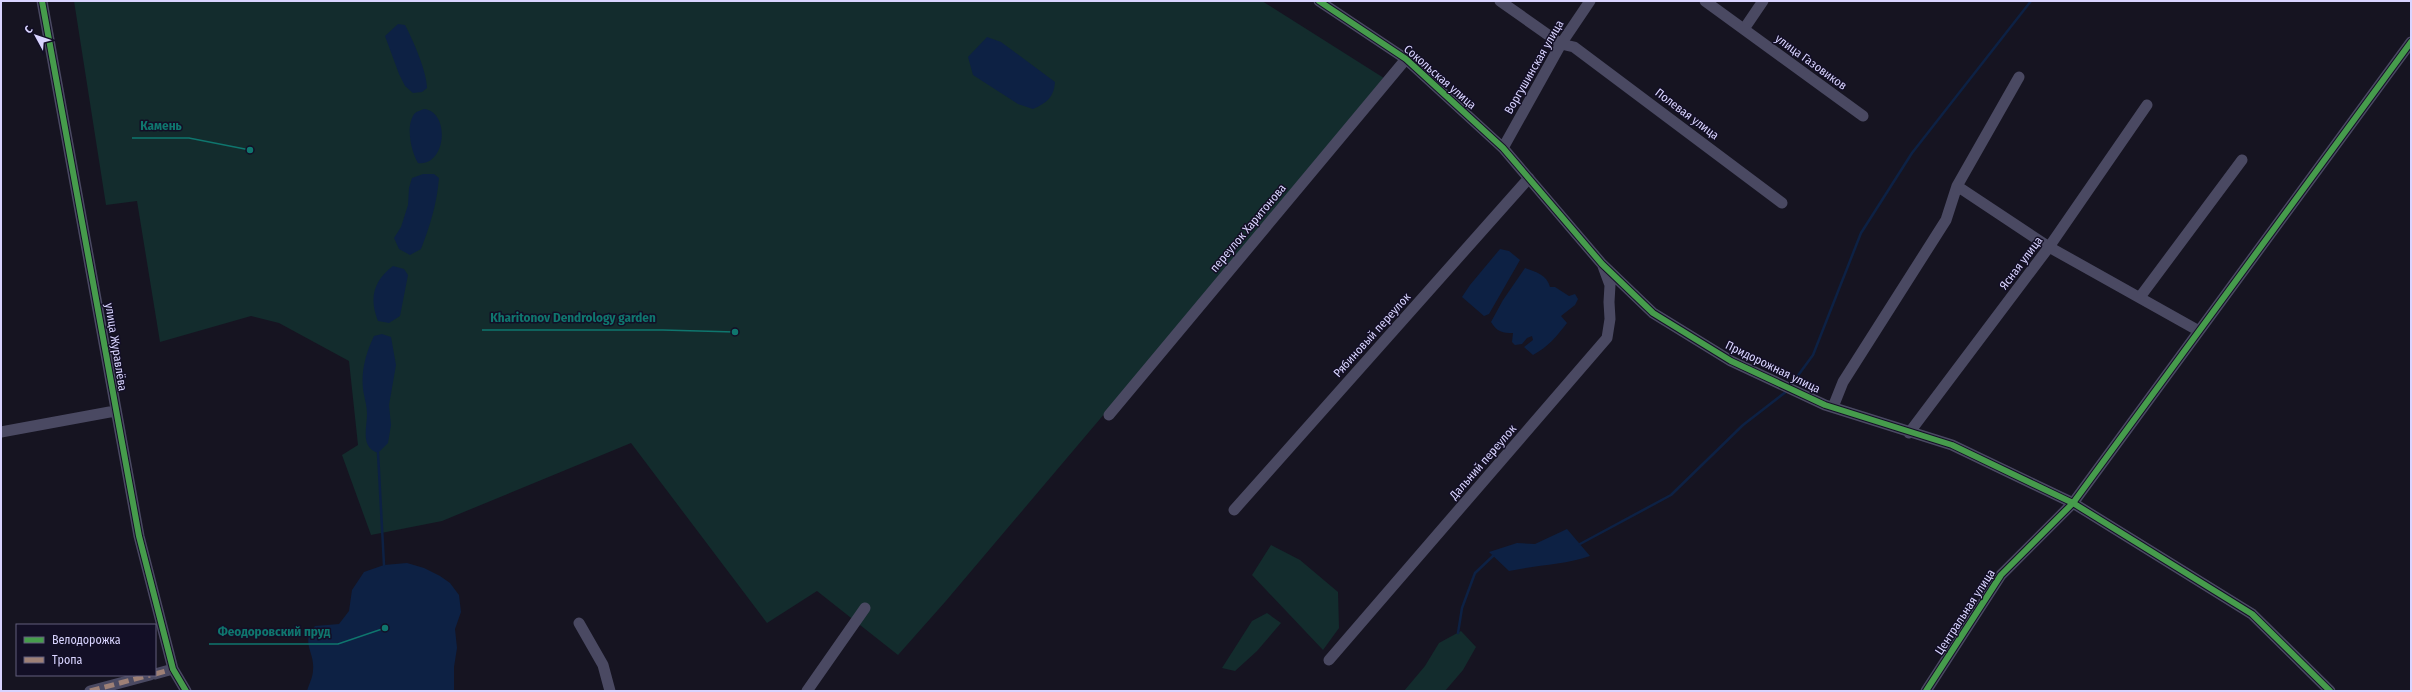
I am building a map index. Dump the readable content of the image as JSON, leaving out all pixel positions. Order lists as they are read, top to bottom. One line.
{"streets":{"street":["улица Газовиков","Воргушинская улица","Сокольская улица","Полевая улица","переулок Харитонова","Ясная улица","Рябиновый переулок","улица Журавлёва","Придорожная улица","Дальний переулок","Центральная улица"]},"crossings":[["Воргушинская улица","Сокольская улица"],["Воргушинская улица","Полевая улица"],["Воргушинская улица","Придорожная улица"],["Сокольская улица","переулок Харитонова"],["Сокольская улица","Придорожная улица"],["Ясная улица","Придорожная улица"],["Рябиновый переулок","Придорожная улица"],["Придорожная улица","Дальний переулок"],["Придорожная улица","Центральная улица"]],"places":["Камень","Kharitonov Dendrology garden","Феодоровский пруд"],"legend":["Велодорожка","Тропа"],"north":"top left"}
